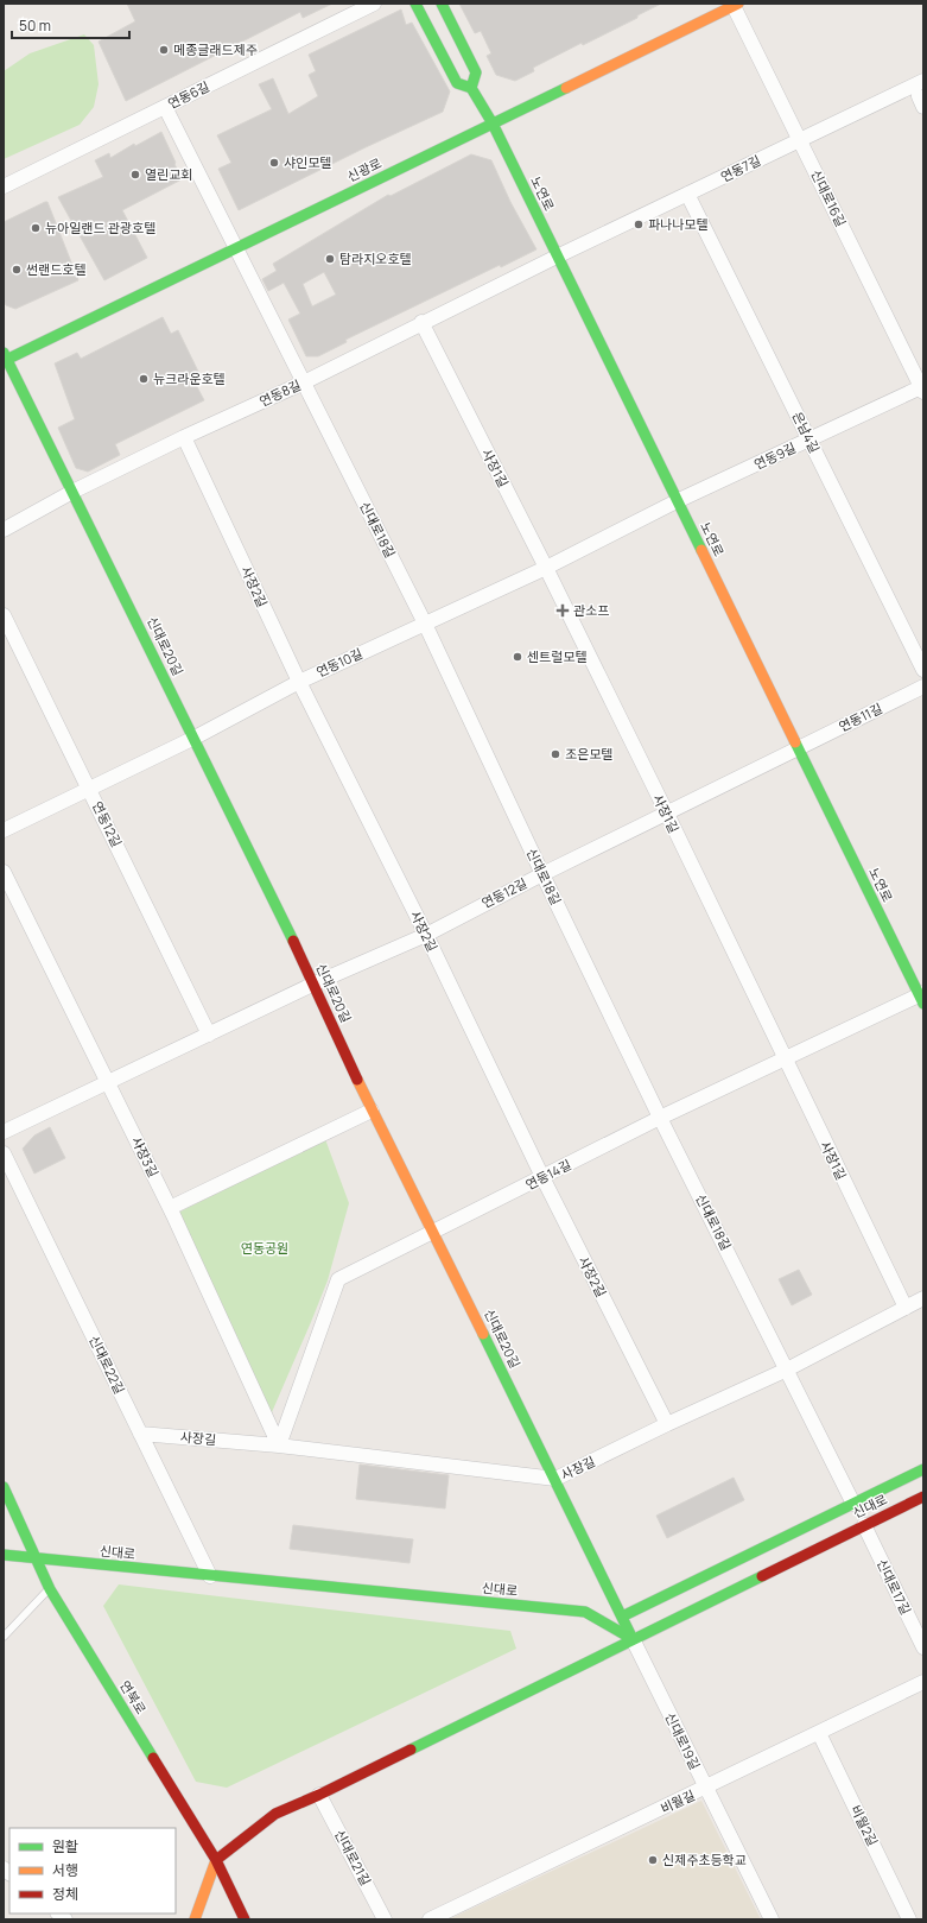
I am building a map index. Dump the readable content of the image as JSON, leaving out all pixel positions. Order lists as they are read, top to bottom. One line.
{"streets":{"main road":["신광로","노연로","신대로20길","신대로","연북로"],"street":["연동6길","연동7길","신대로16길","연동8길","은남4길","연동9길","사장1길","신대로18길","사장2길","연동10길","연동11길","연동12길","사장3길","연동14길","신대로22길","사장길","신대로17길","신대로19길","비월길","비월2길","신대로21길"]},"crossings":[["연동6길","신대로18길"],["연동7길","노연로"],["연동7길","신대로16길"],["연동7길","연동8길"],["연동7길","은남4길"],["신광로","노연로"],["신광로","신대로16길"],["신광로","신대로18길"],["신광로","신대로20길"],["노연로","연동8길"],["노연로","연동9길"],["노연로","연동10길"],["노연로","연동11길"],["노연로","연동12길"],["노연로","연동14길"],["신대로16길","연동9길"],["연동8길","사장1길"],["연동8길","신대로18길"],["연동8길","사장2길"],["연동8길","신대로20길"],["은남4길","연동9길"],["연동9길","연동10길"],["사장1길","연동10길"],["사장1길","연동12길"],["사장1길","연동14길"],["사장1길","사장길"],["신대로18길","연동10길"],["신대로18길","연동12길"],["신대로18길","연동14길"],["신대로18길","사장길"],["신대로18길","신대로"],["사장2길","연동10길"],["사장2길","연동12길"],["사장2길","연동14길"],["사장2길","사장길"],["신대로20길","연동10길"],["신대로20길","연동12길"],["신대로20길","연동14길"],["신대로20길","사장길"],["신대로20길","신대로"],["신대로20길","신대로19길"],["연동10길","연동12길"],["연동11길","연동12길"],["연동12길","사장3길"],["사장3길","연동14길"],["사장3길","사장길"],["연동14길","사장길"],["신대로22길","사장길"],["신대로22길","신대로"],["신대로","신대로17길"],["신대로","연북로"],["신대로","신대로19길"],["신대로19길","비월길"],["비월길","비월2길"]],"parks":["연동공원"],"places":{"other":["메종글래드제주","샤인모텔","열린교회","파나나모텔","뉴아일랜드 관광호텔","탐라지오호텔","썬랜드호텔","뉴크라운호텔","센트럴모텔","조은모텔","신제주초등학교"],"health":["관소프"]},"legend":["원활","서행","정체"],"scale_bar":"50 m"}
